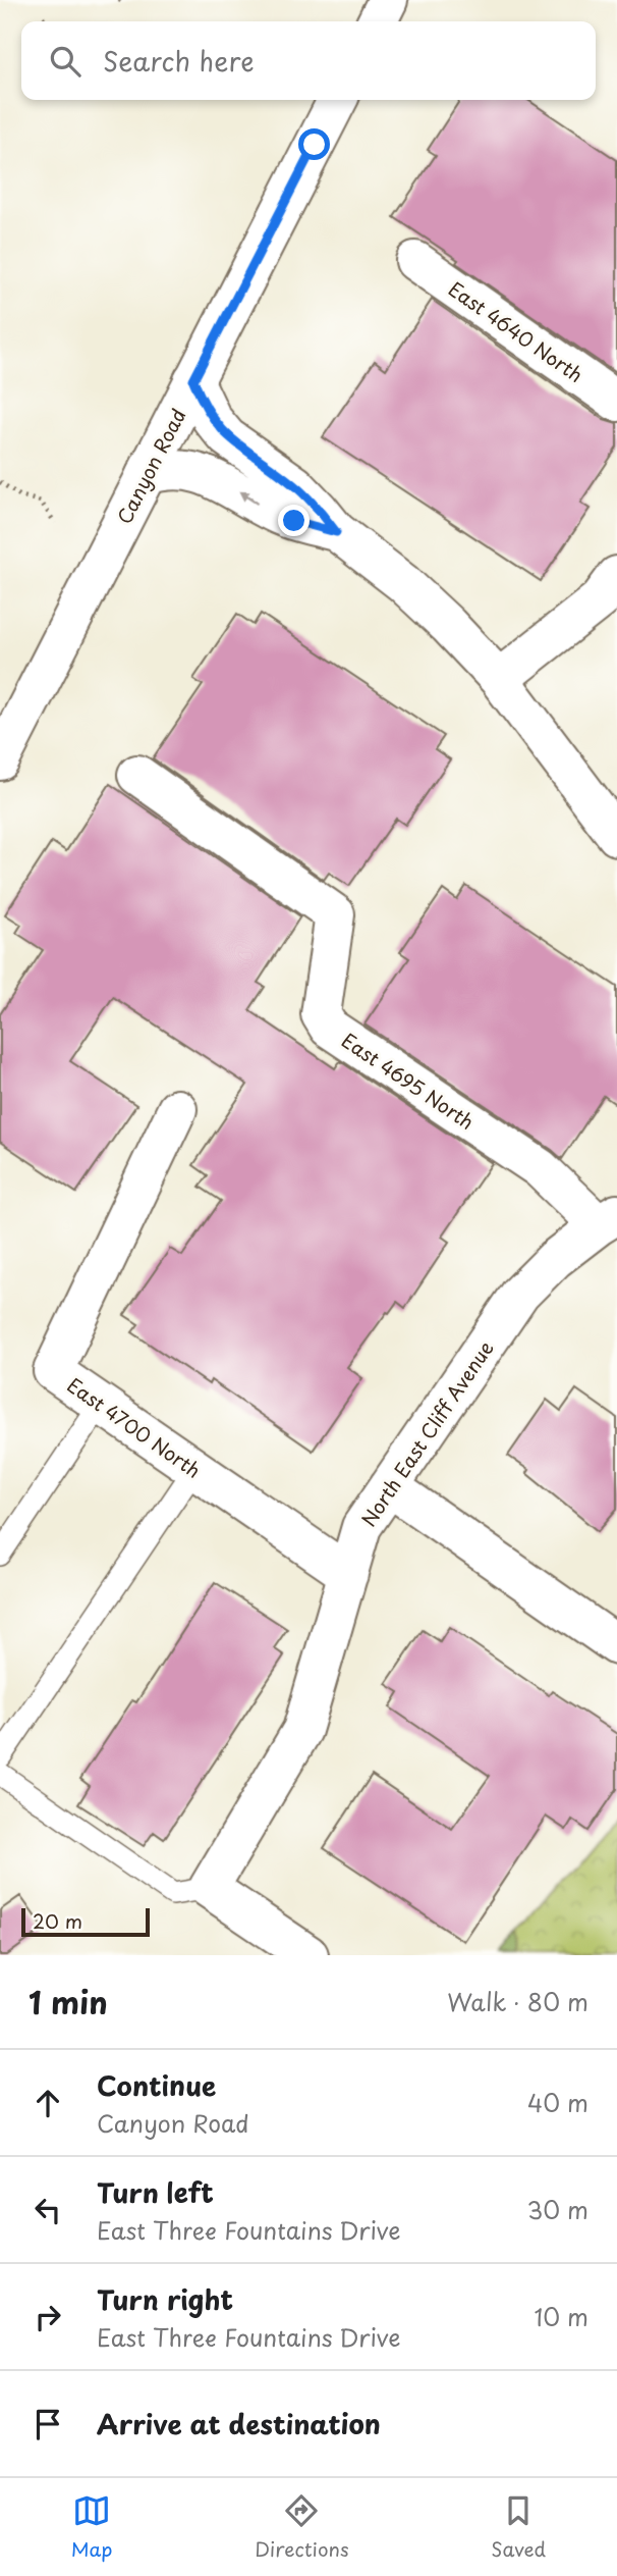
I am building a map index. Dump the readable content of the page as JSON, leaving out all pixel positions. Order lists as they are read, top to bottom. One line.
{"streets":{"street":["East 4640 North","Canyon Road","East 4695 North","East 4700 North","North East Cliff Avenue"]},"crossings":[["East 4695 North","North East Cliff Avenue"],["East 4700 North","North East Cliff Avenue"]],"scale_bar":"20 m","page":{"search":"Search here","scale":"20 m","heading":["1 min","Walk · 80 m"],"list":[["Continue","Canyon Road","40 m"],["Turn left","East Three Fountains Drive","30 m"],["Turn right","East Three Fountains Drive","10 m"],"Arrive at destination"],"nav":["Map","Directions","Saved"]}}
